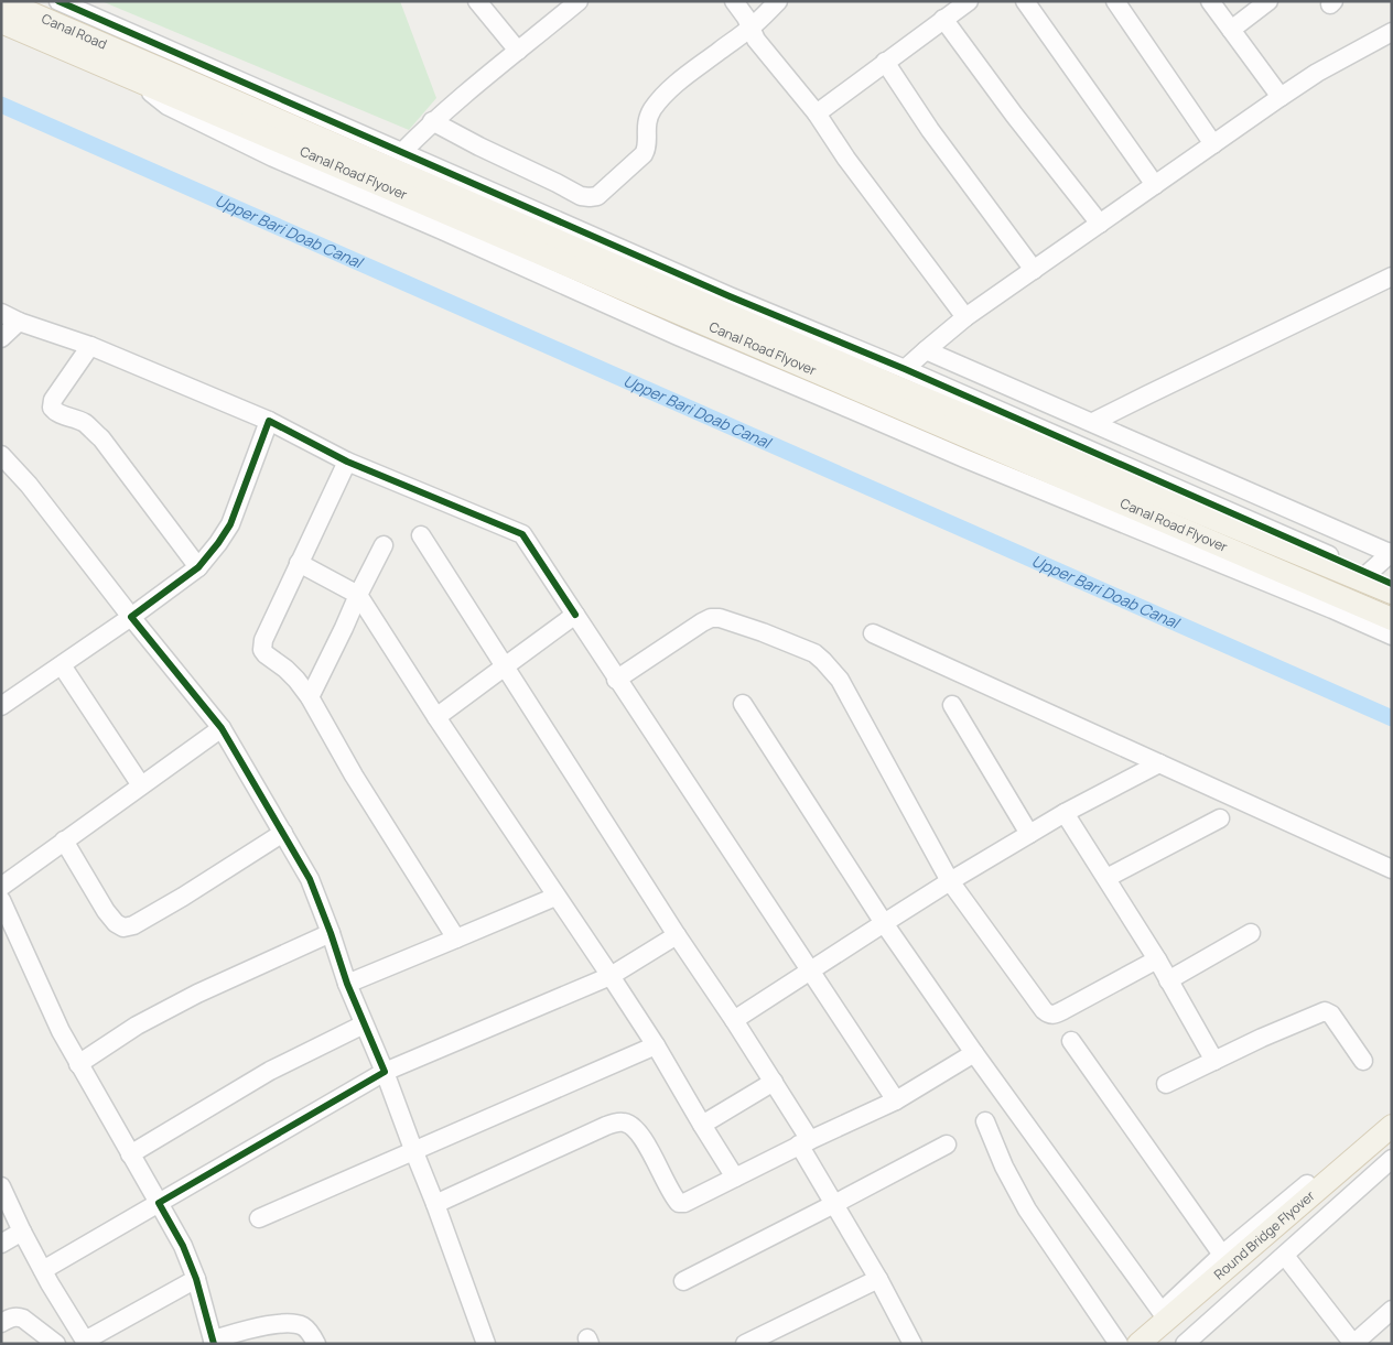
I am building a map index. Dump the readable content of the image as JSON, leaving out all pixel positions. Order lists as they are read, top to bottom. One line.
{"streets":{"main road":["Canal Road","Canal Road Flyover","Round Bridge Flyover"]},"crossings":[["Canal Road","Canal Road Flyover"]],"water":["Upper Bari Doab Canal"]}
